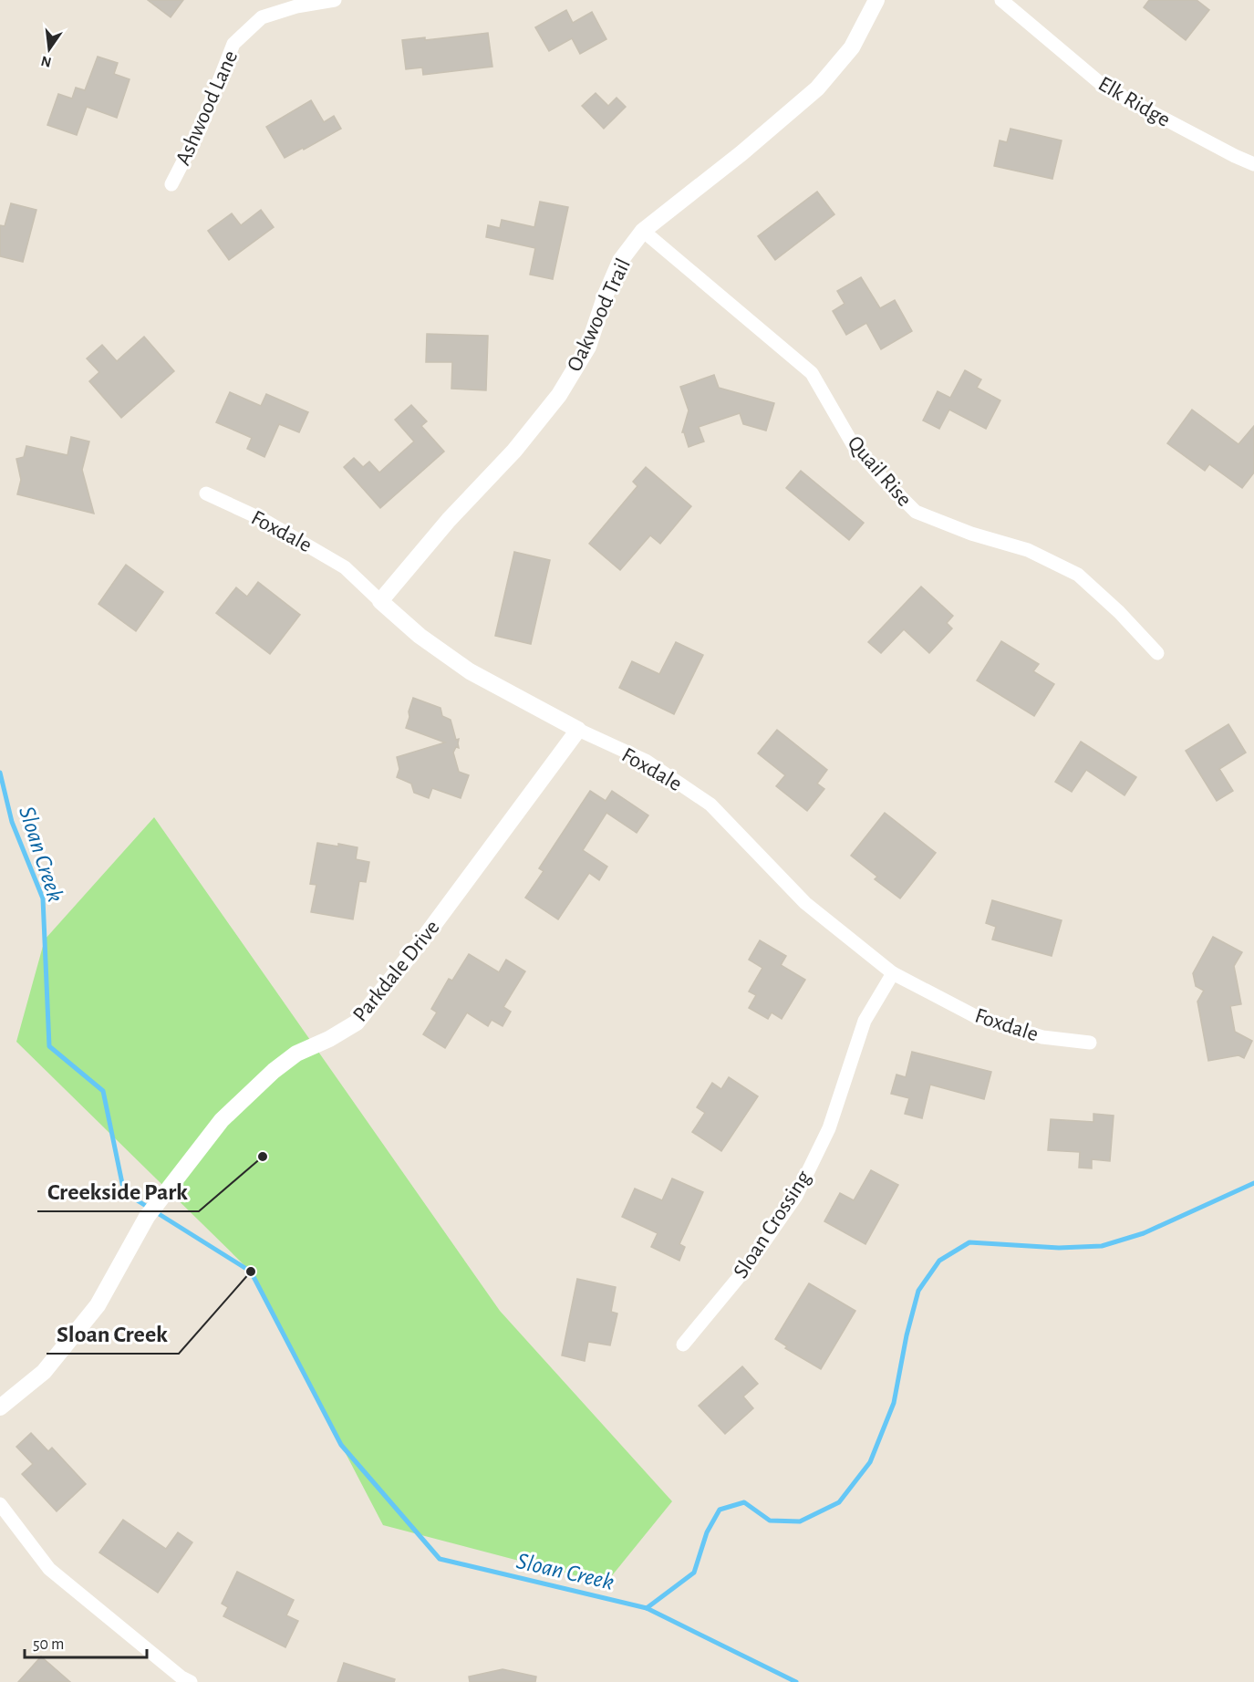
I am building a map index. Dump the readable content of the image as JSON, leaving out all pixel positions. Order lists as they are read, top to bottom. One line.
{"streets":{"street":["Elk Ridge","Ashwood Lane","Oakwood Trail","Quail Rise","Foxdale","Parkdale Drive","Sloan Crossing"]},"crossings":[["Oakwood Trail","Quail Rise"],["Oakwood Trail","Foxdale"],["Foxdale","Parkdale Drive"],["Foxdale","Sloan Crossing"]],"water":["Sloan Creek"],"places":["Creekside Park","Sloan Creek"],"scale_bar":"50 m","north":"bottom"}
